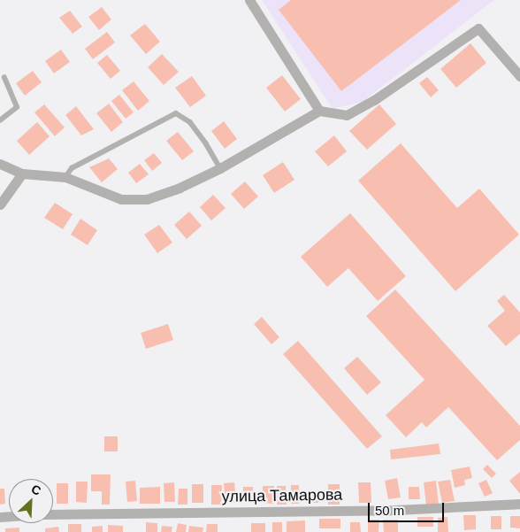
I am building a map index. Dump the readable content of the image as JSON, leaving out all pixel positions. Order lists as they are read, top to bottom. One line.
{"streets":{"street":["улица Тамарова"]},"scale_bar":"50 m","north":"top right"}
